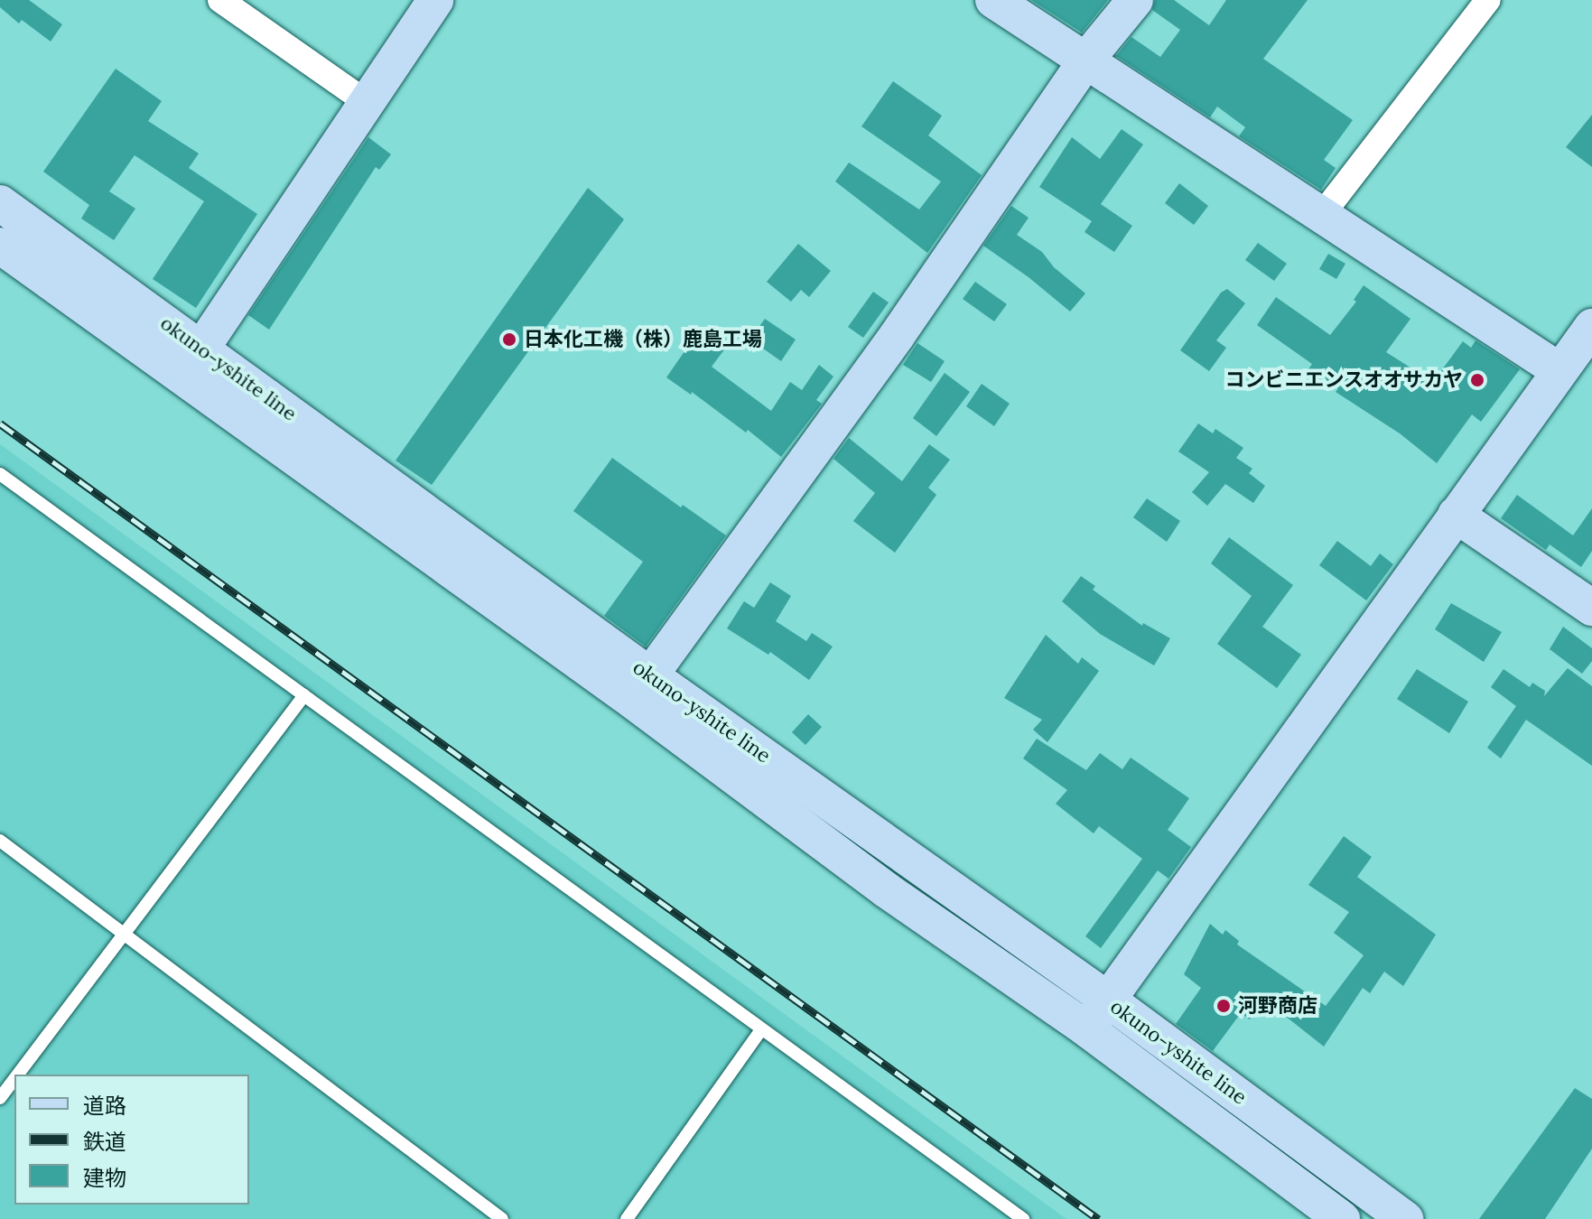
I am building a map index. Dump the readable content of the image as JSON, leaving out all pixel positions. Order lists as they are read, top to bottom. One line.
{"streets":{"main road":["okuno-yshite line"]},"places":["日本化工機（株）鹿島工場","コンビニエンスオオサカヤ","河野商店"],"legend":["道路","鉄道","建物"]}
